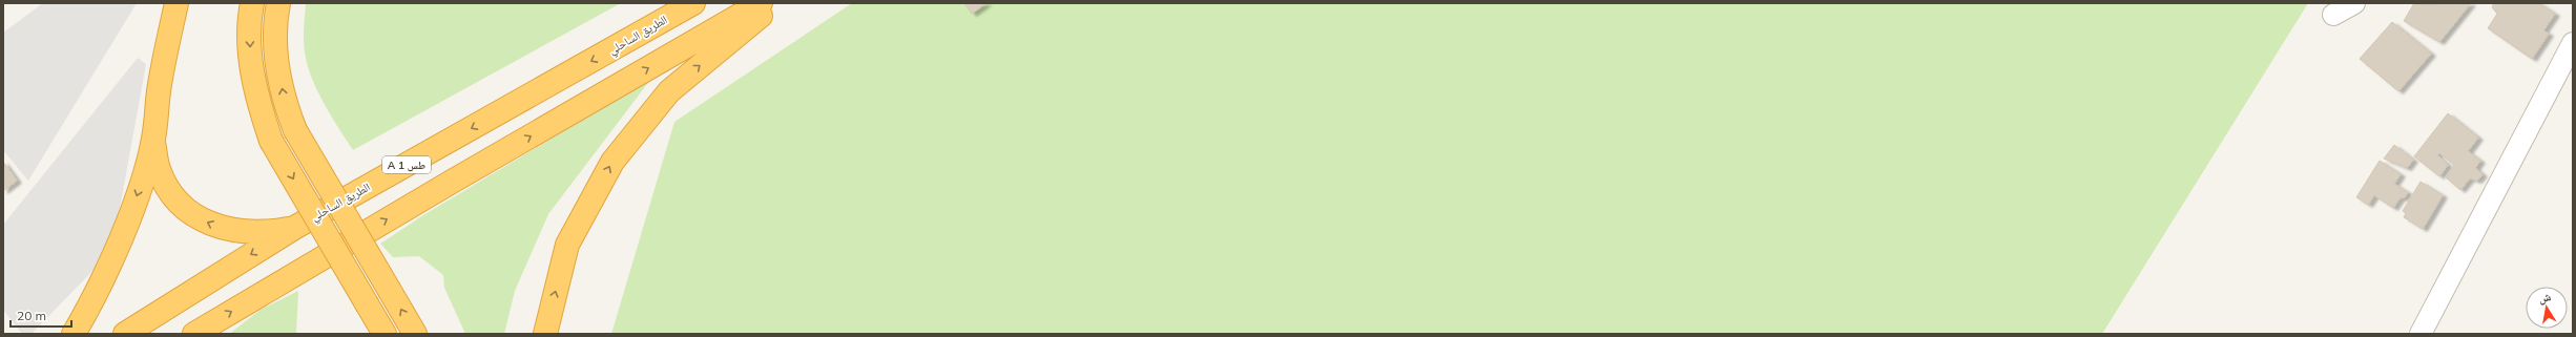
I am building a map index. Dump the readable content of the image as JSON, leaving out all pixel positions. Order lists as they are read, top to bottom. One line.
{"streets":{"highway":["الطريق الساحلي","A 1 طس"]},"scale_bar":"20 m","north":"top"}
